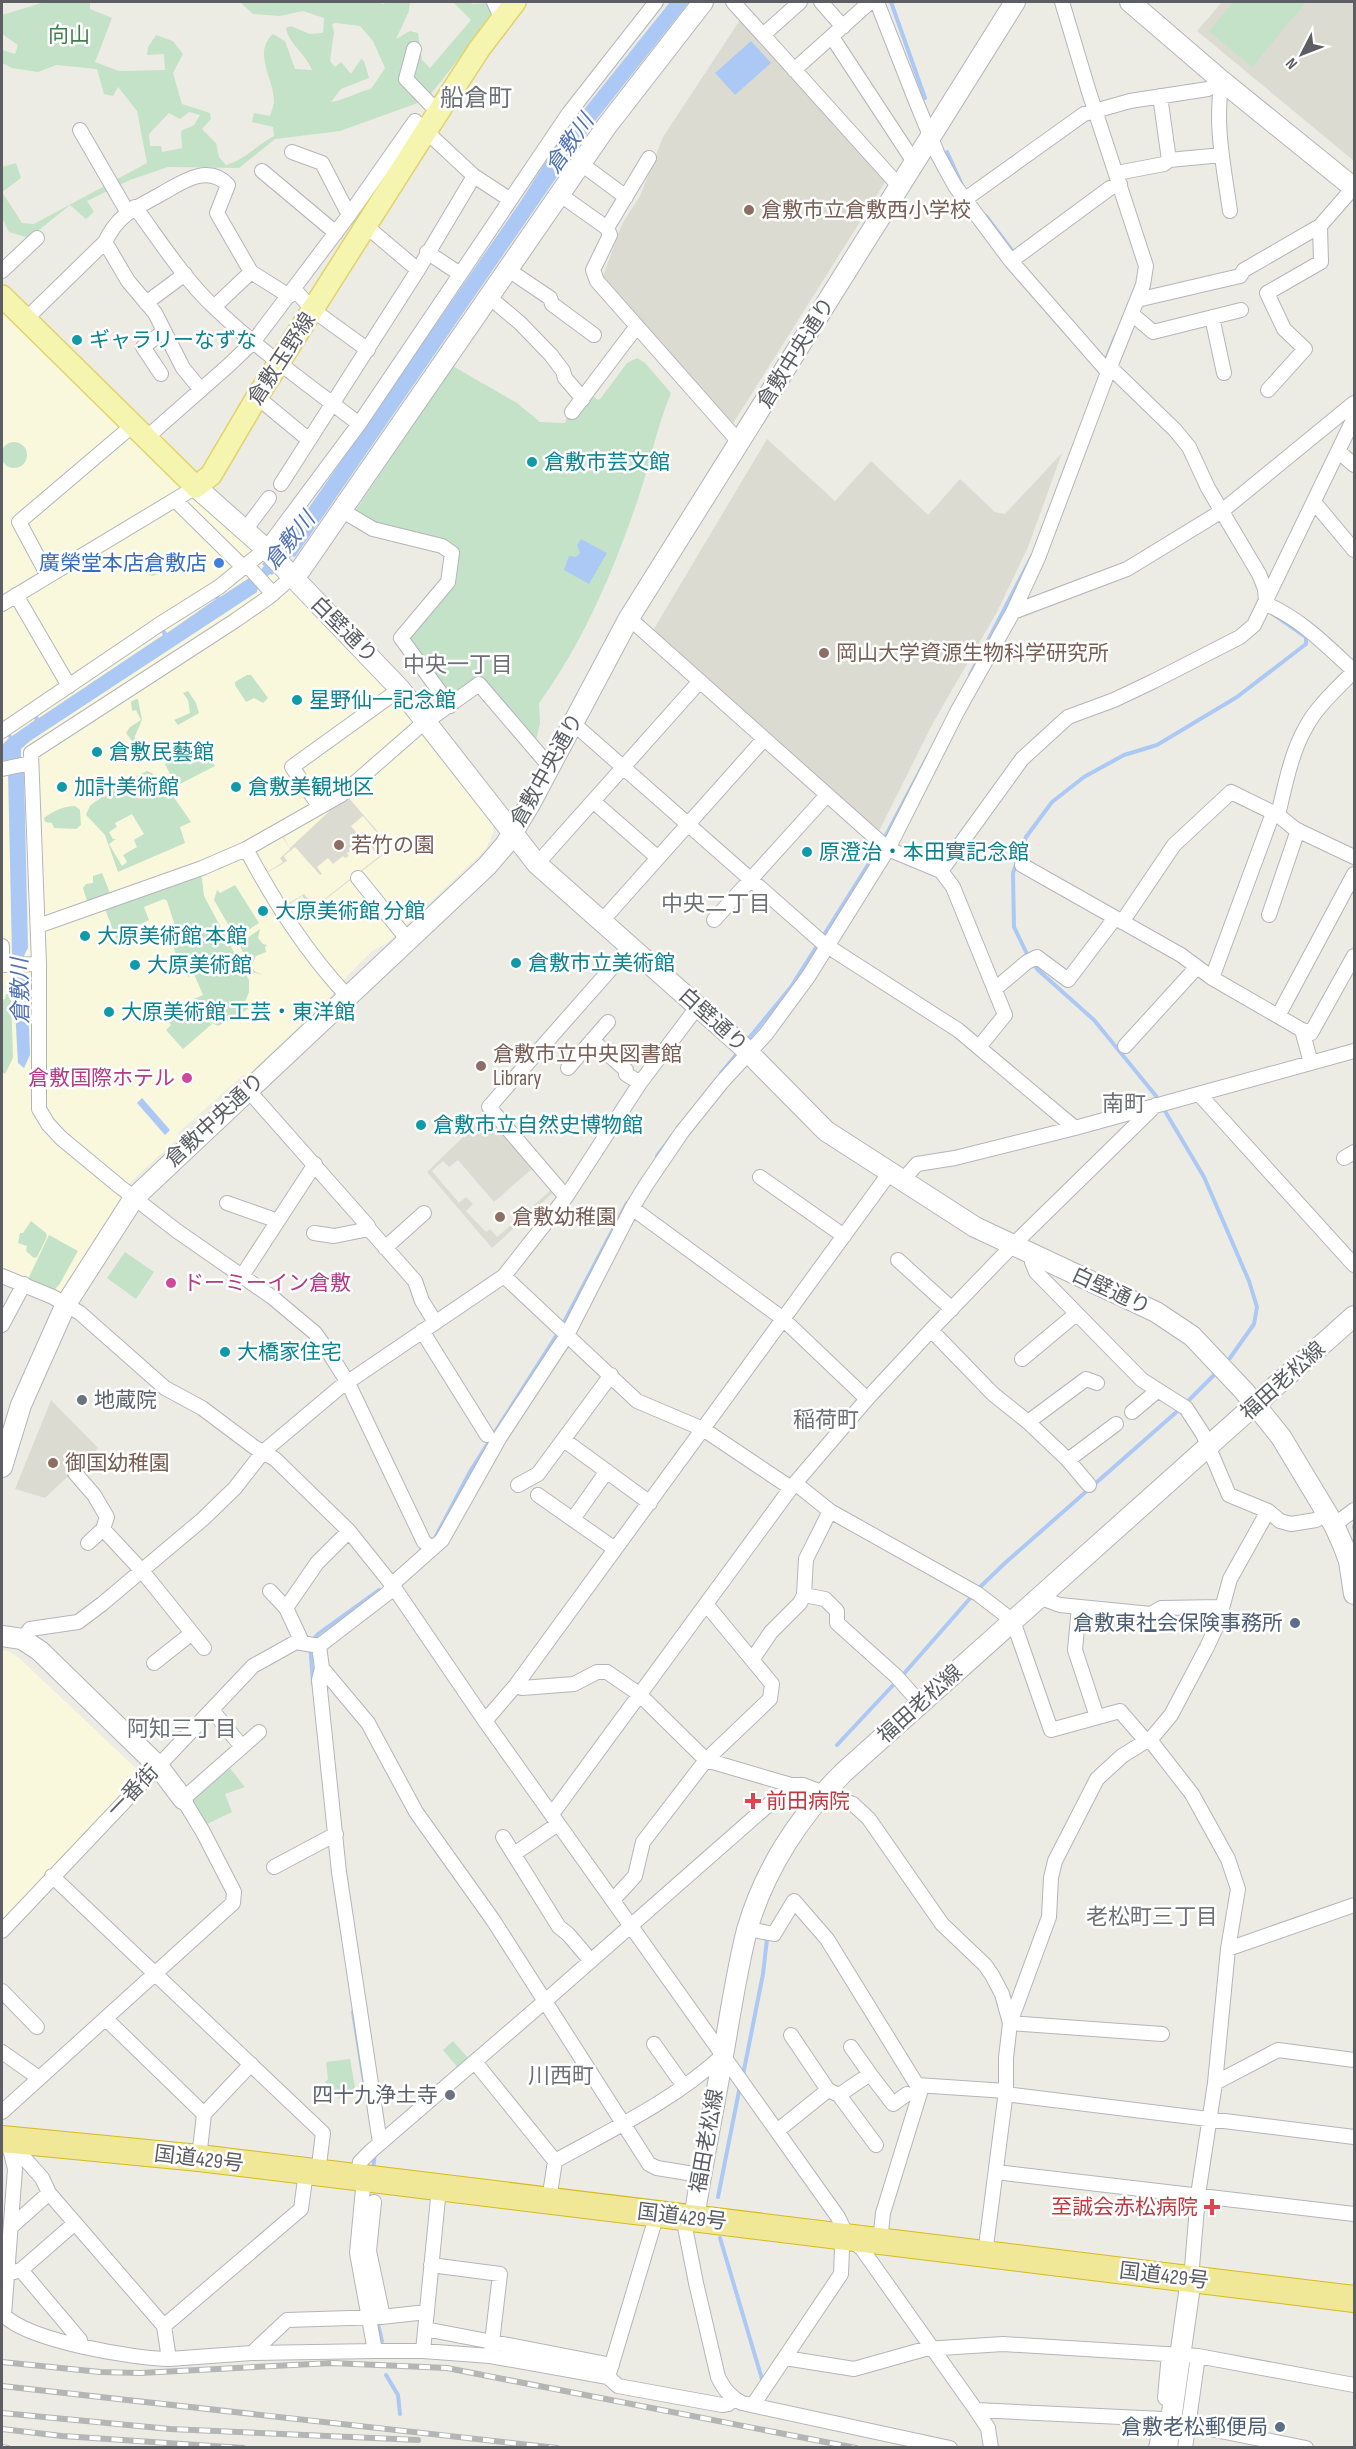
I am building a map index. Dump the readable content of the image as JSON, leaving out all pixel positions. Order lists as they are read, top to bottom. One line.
{"streets":{"highway":["国道429号"],"main road":["倉敷玉野線"],"street":["倉敷中央通り","白壁通り","福田老松線","一番街"]},"crossings":[["倉敷中央通り","白壁通り"],["倉敷玉野線","白壁通り"],["白壁通り","福田老松線"],["白壁通り","一番街"],["福田老松線","国道429号"]],"districts":["船倉町","中央一丁目","中央二丁目","南町","稲荷町","阿知三丁目","老松町三丁目","川西町"],"water":["倉敷川"],"parks":["向山"],"places":{"other":["倉敷市立倉敷西小学校","ギャラリーなずな","倉敷市芸文館","廣榮堂本店倉敷店","岡山大学資源生物科学研究所","星野仙一記念館","倉敷民藝館","加計美術館","倉敷美観地区","若竹の園","原澄治・本田實記念館","大原美術館 分館","大原美術館 本館","倉敷市立美術館","大原美術館","大原美術館 工芸・東洋館","倉敷市立中央図書館 Library","倉敷国際ホテル","倉敷市立自然史博物館","倉敷幼稚園","ドーミーイン倉敷","大橋家住宅","地蔵院","御国幼稚園","倉敷東社会保険事務所","四十九浄土寺","倉敷老松郵便局"],"health":["前田病院","至誠会赤松病院"]},"north":"bottom left"}
